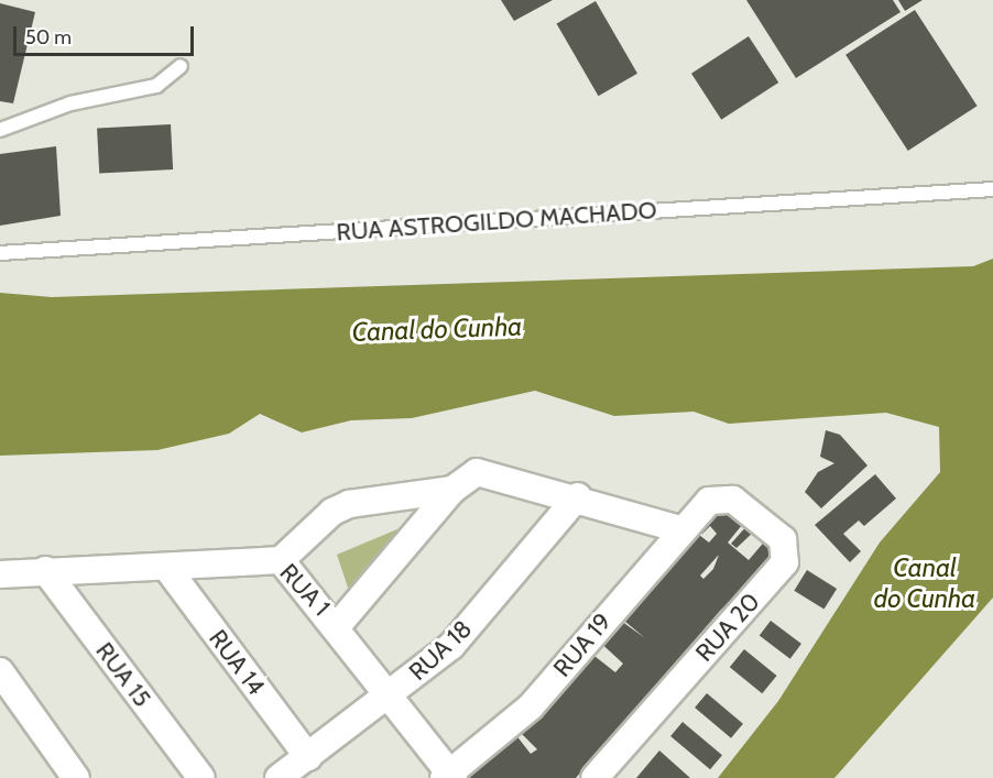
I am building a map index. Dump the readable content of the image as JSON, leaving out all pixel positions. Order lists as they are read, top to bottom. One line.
{"streets":{"street":["RUA 1","RUA 20","RUA 19","RUA 18","RUA 14","RUA 15"],"lane":["RUA ASTROGILDO MACHADO"]},"crossings":[["RUA 1","RUA 19"],["RUA 1","RUA 18"],["RUA 1","RUA 14"],["RUA 1","RUA 15"],["RUA 20","RUA 19"],["RUA 18","RUA 14"]],"water":["Canal do Cunha"],"scale_bar":"50 m"}
